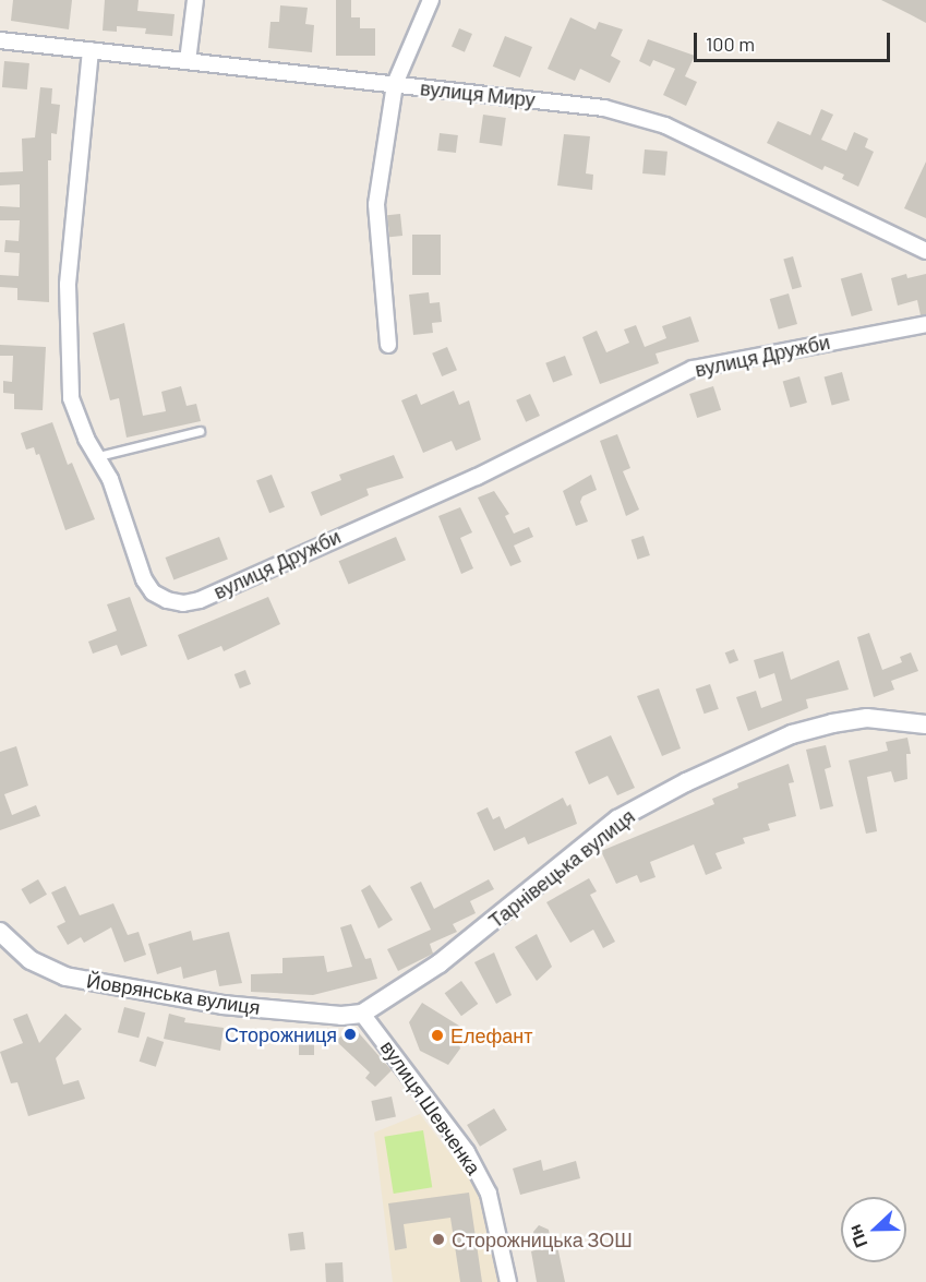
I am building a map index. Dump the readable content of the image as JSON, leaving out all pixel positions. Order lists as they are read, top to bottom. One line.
{"streets":{"street":["вулиця Миру","вулиця Дружби","Тарнівецька вулиця","Йоврянська вулиця","вулиця Шевченка"]},"crossings":[["вулиця Миру","вулиця Дружби"],["Тарнівецька вулиця","Йоврянська вулиця"],["Тарнівецька вулиця","вулиця Шевченка"],["Йоврянська вулиця","вулиця Шевченка"]],"places":["Сторожниця","Елефант","Сторожницька ЗОШ"],"scale_bar":"100 m","north":"left"}
